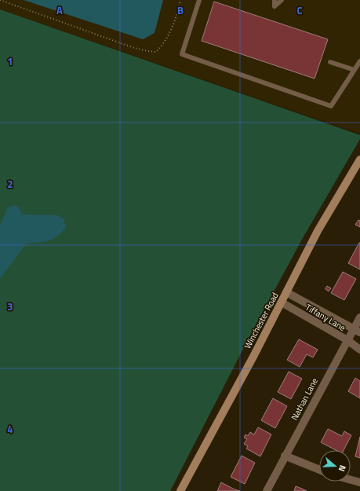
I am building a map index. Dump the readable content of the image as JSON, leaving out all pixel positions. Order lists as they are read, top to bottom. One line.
{"streets":{"main road":["Winchester Road"],"street":["Tiffany Lane","Nathan Lane"]},"crossings":[["Tiffany Lane","Winchester Road"],["Tiffany Lane","Nathan Lane"]],"north":"right","grid":{"columns":["A","B","C"],"rows":["1","2","3","4"]}}
